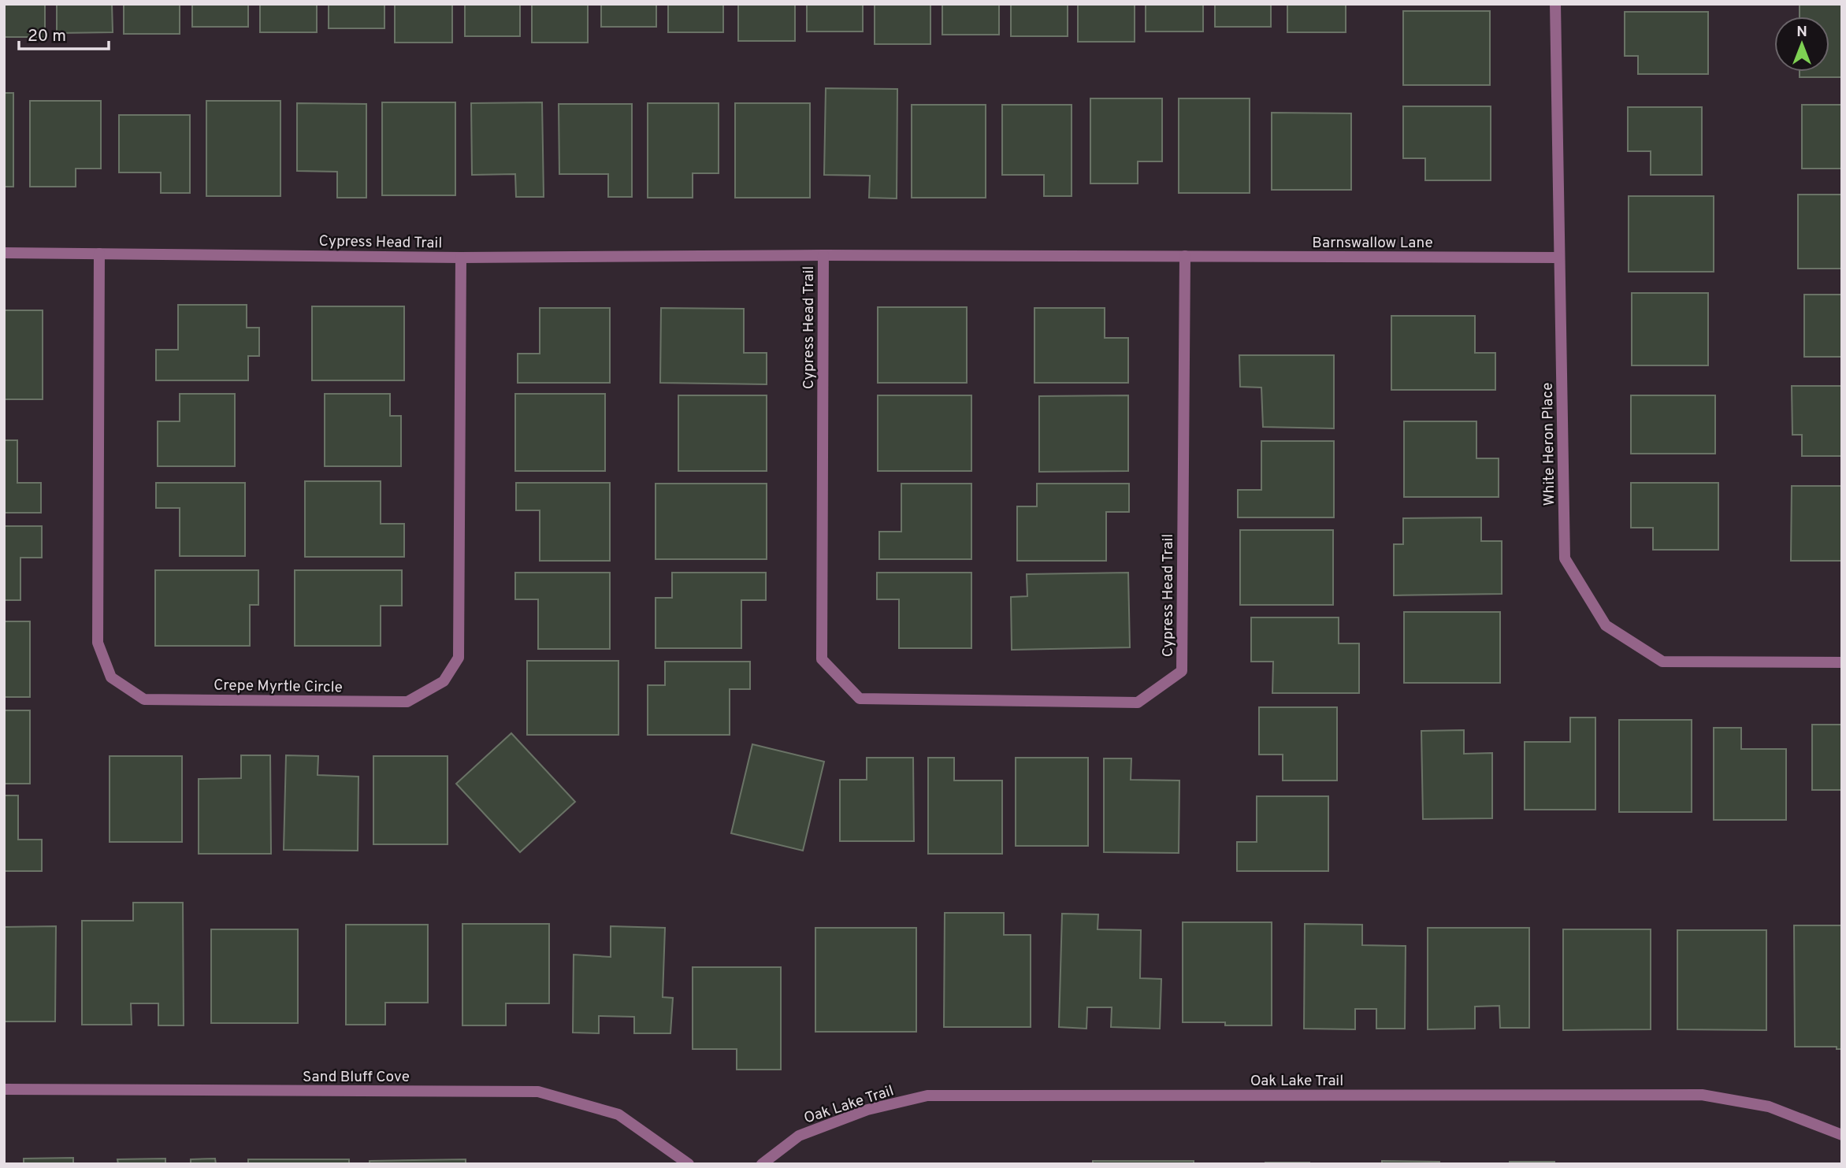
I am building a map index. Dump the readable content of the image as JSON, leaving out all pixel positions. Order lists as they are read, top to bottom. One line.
{"streets":{"street":["Cypress Head Trail","Barnswallow Lane","White Heron Place","Crepe Myrtle Circle","Sand Bluff Cove","Oak Lake Trail"]},"crossings":[["Cypress Head Trail","Barnswallow Lane"],["Cypress Head Trail","Crepe Myrtle Circle"],["Barnswallow Lane","White Heron Place"]],"scale_bar":"20 m","north":"top"}
